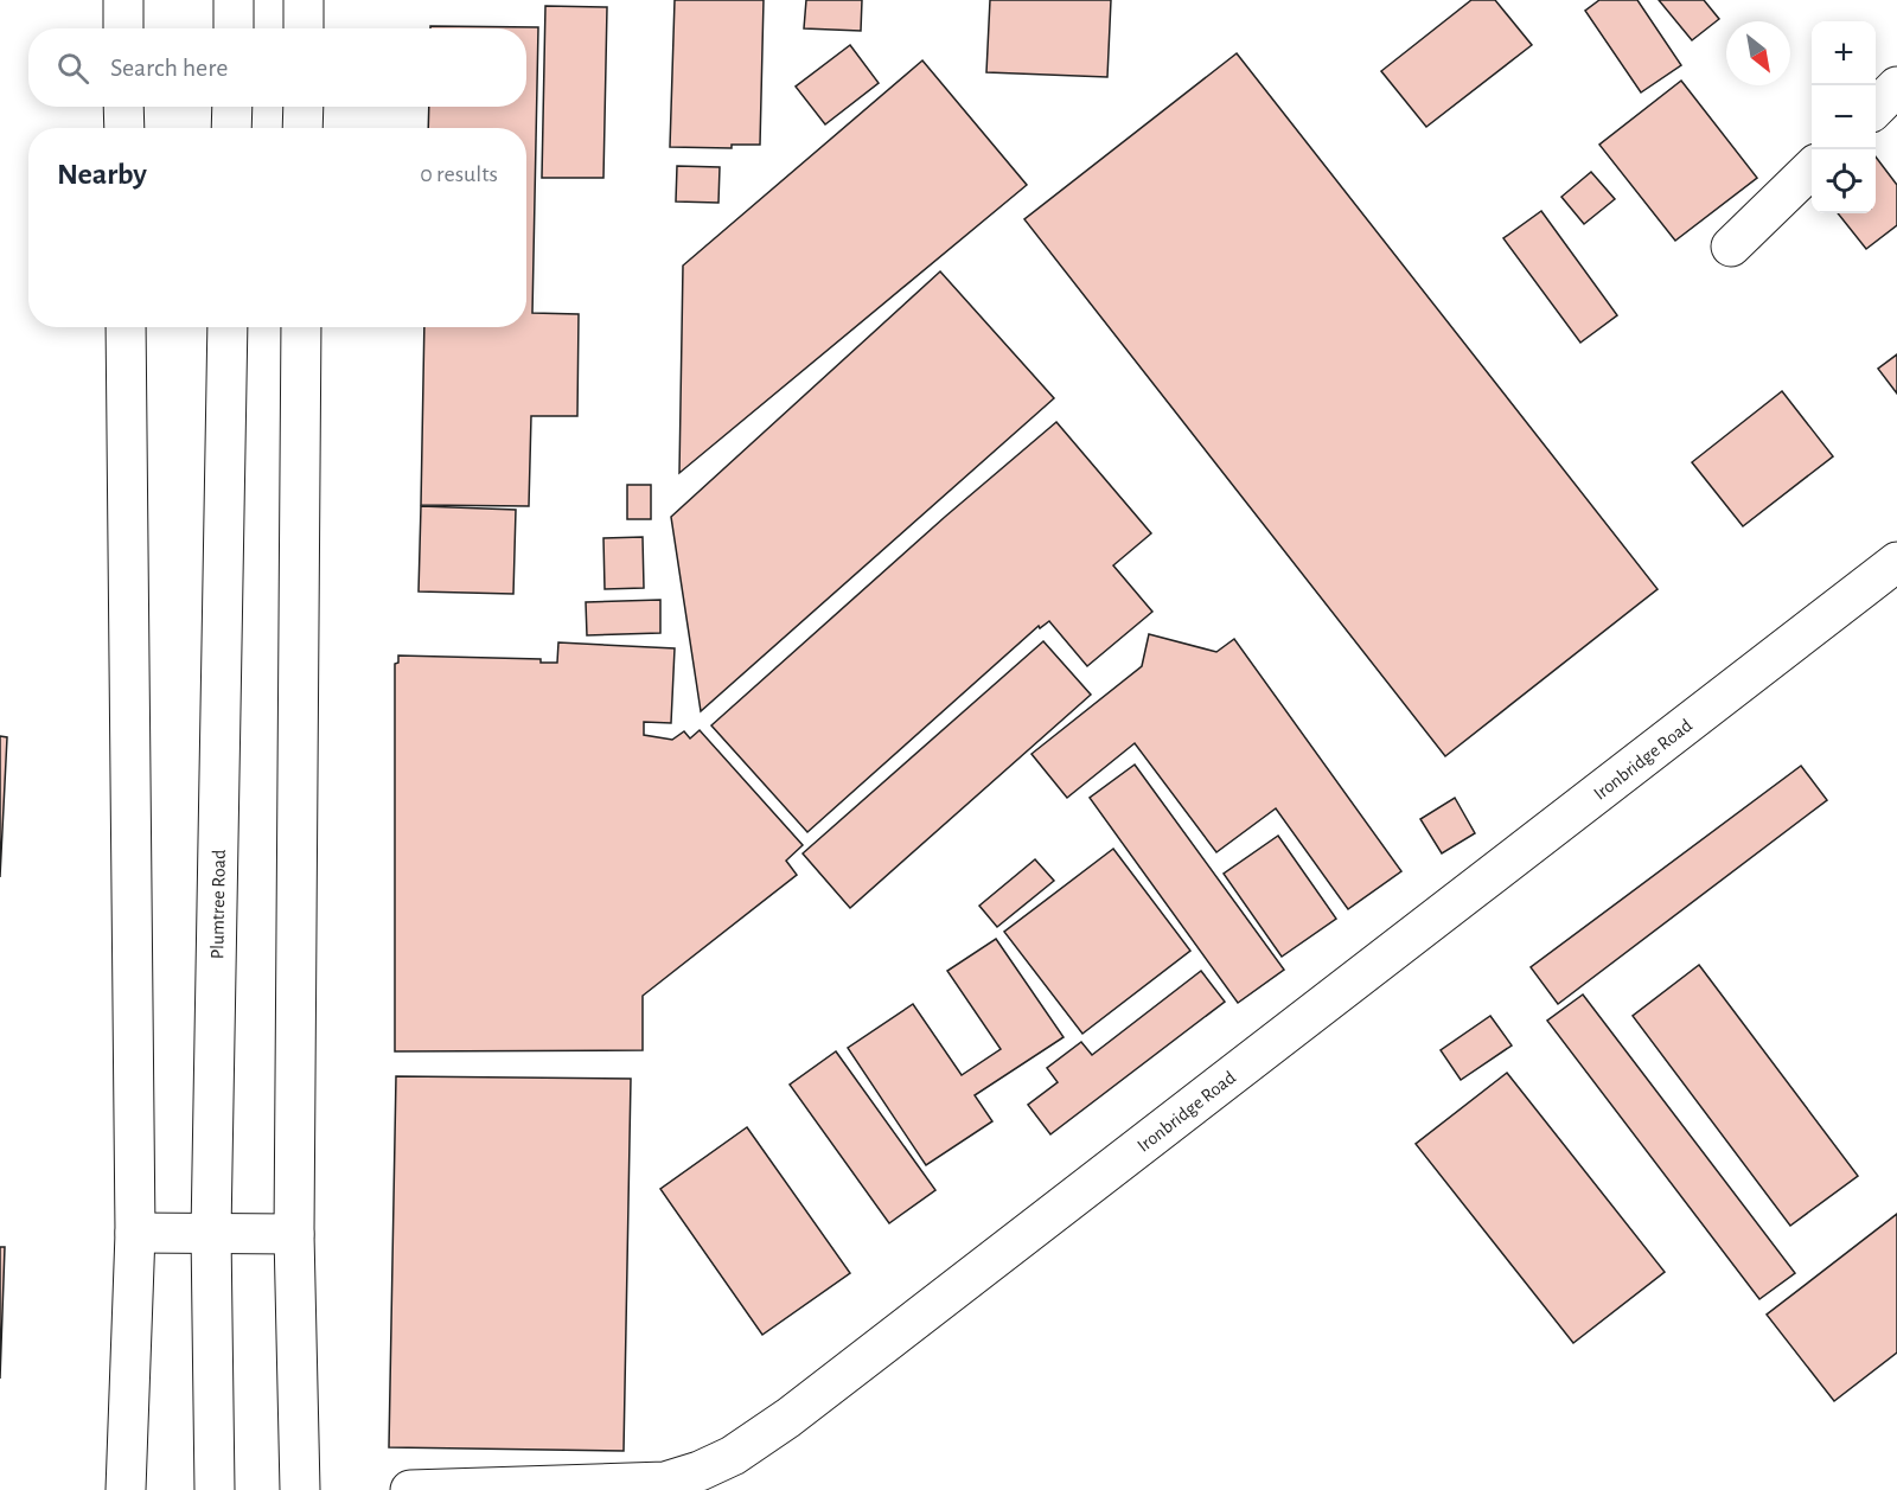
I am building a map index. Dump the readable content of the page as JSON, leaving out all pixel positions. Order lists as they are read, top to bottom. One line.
{"streets":{"main road":["Ironbridge Road","Plumtree Road"]},"north":"bottom right","page":{"map_buttons":["+","−"],"search":"Search here","heading":["Nearby","0 results"]}}
